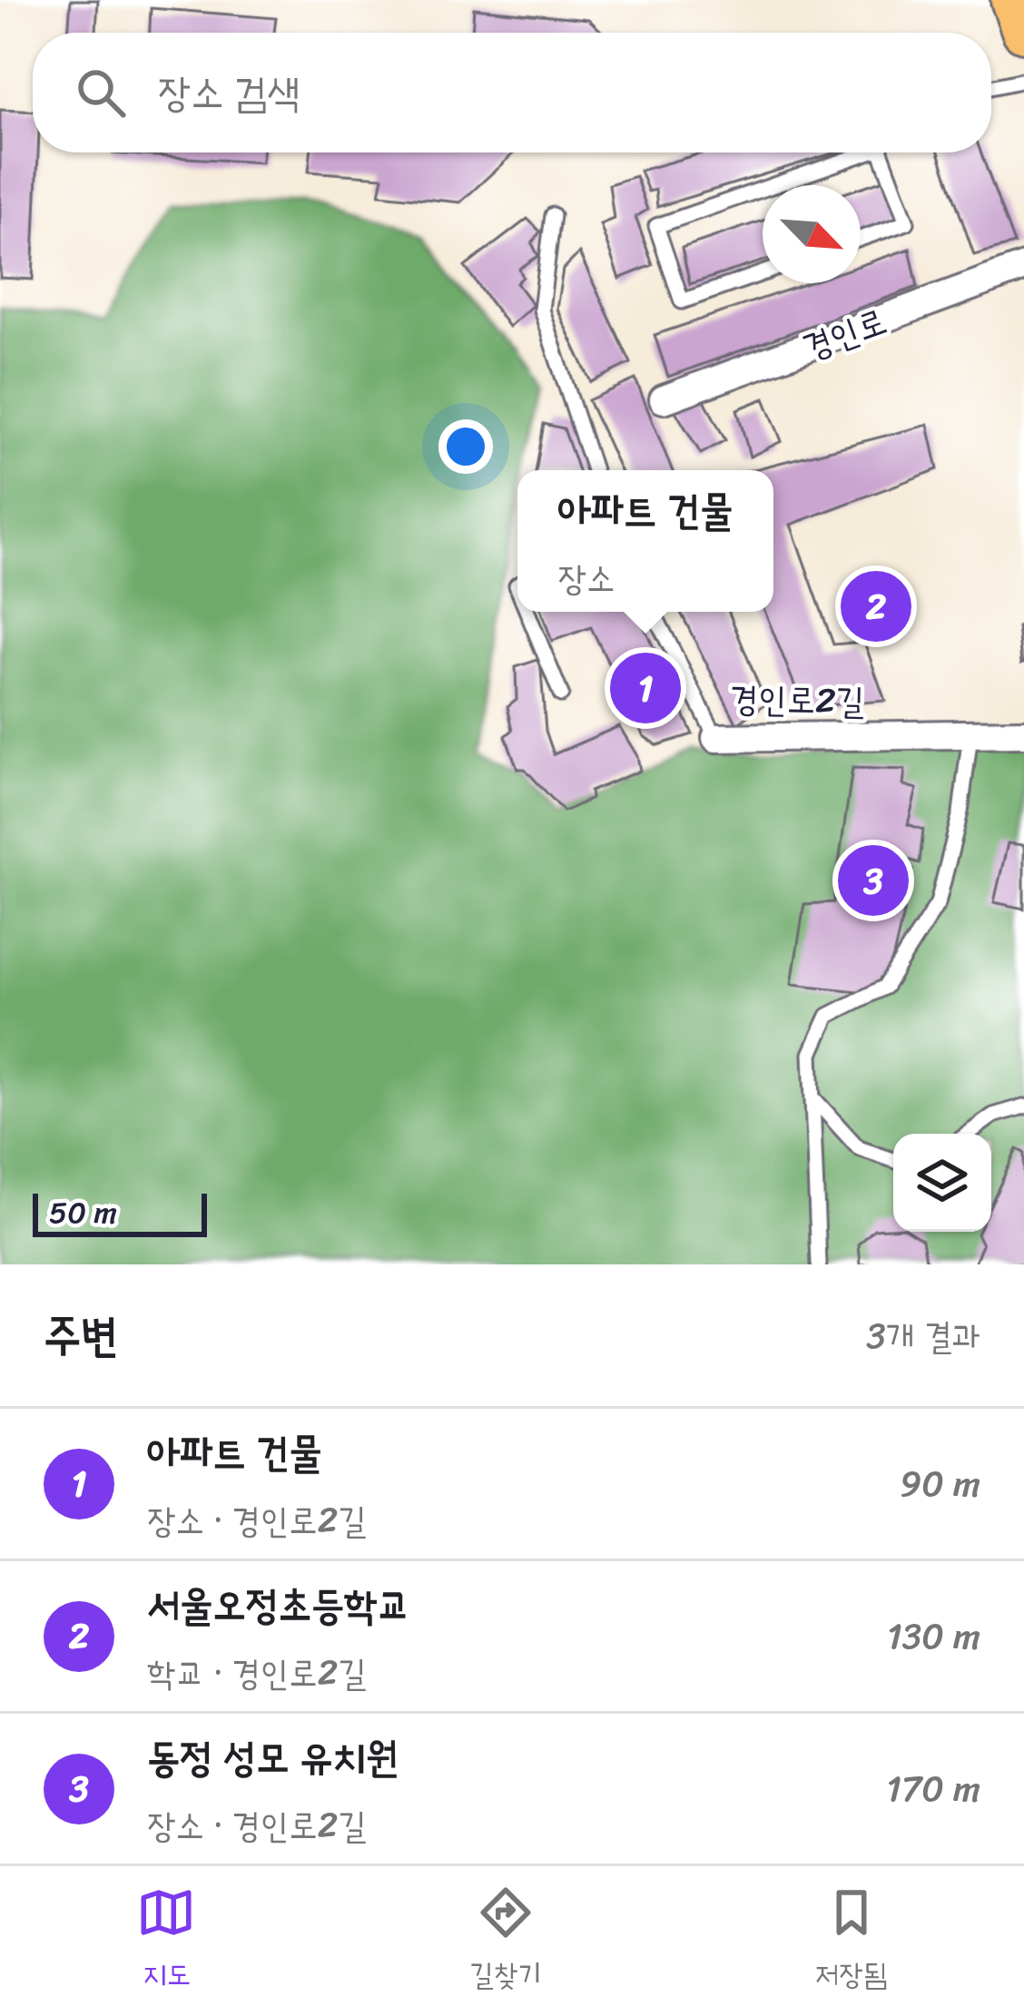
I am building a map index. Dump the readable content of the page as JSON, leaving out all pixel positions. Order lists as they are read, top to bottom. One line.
{"streets":{"street":["경인로","경인로2길"]},"scale_bar":"50 m","north":"bottom right","page":{"search":"장소 검색","popup":["아파트 건물","장소"],"pins":["2","1","3"],"scale":"50 m","heading":["주변","3개 결과"],"list":[{"mark":"1","name":"아파트 건물","note":"장소 · 경인로2길","value":"90 m"},{"mark":"2","name":"서울오정초등학교","note":"학교 · 경인로2길","value":"130 m"},{"mark":"3","name":"동정 성모 유치원","note":"장소 · 경인로2길","value":"170 m"}],"nav":["지도","길찾기","저장됨"]}}
